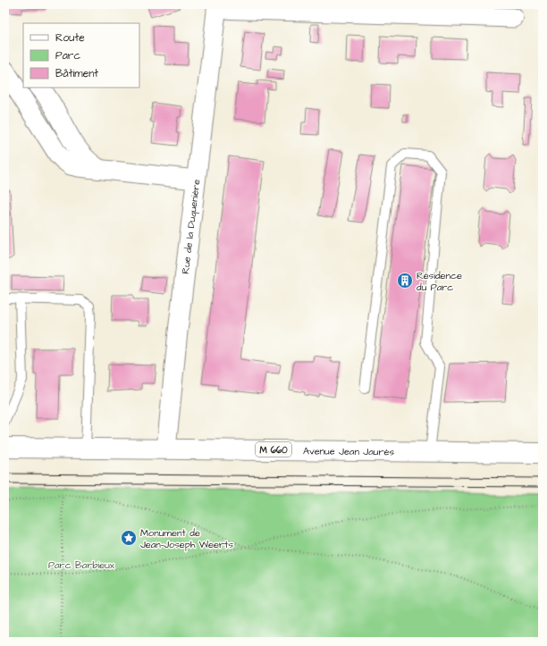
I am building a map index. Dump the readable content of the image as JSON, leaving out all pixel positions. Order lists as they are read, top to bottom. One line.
{"streets":{"main road":["M 660","Avenue Jean Jaurès"],"street":["Rue de la Duquenière"]},"crossings":[["Rue de la Duquenière","Avenue Jean Jaurès"]],"parks":["Parc Barbieux"],"places":{"building":["Résidence du Parc"],"place":["Monument de Jean-Joseph Weerts"]},"legend":["Route","Parc","Bâtiment"]}
